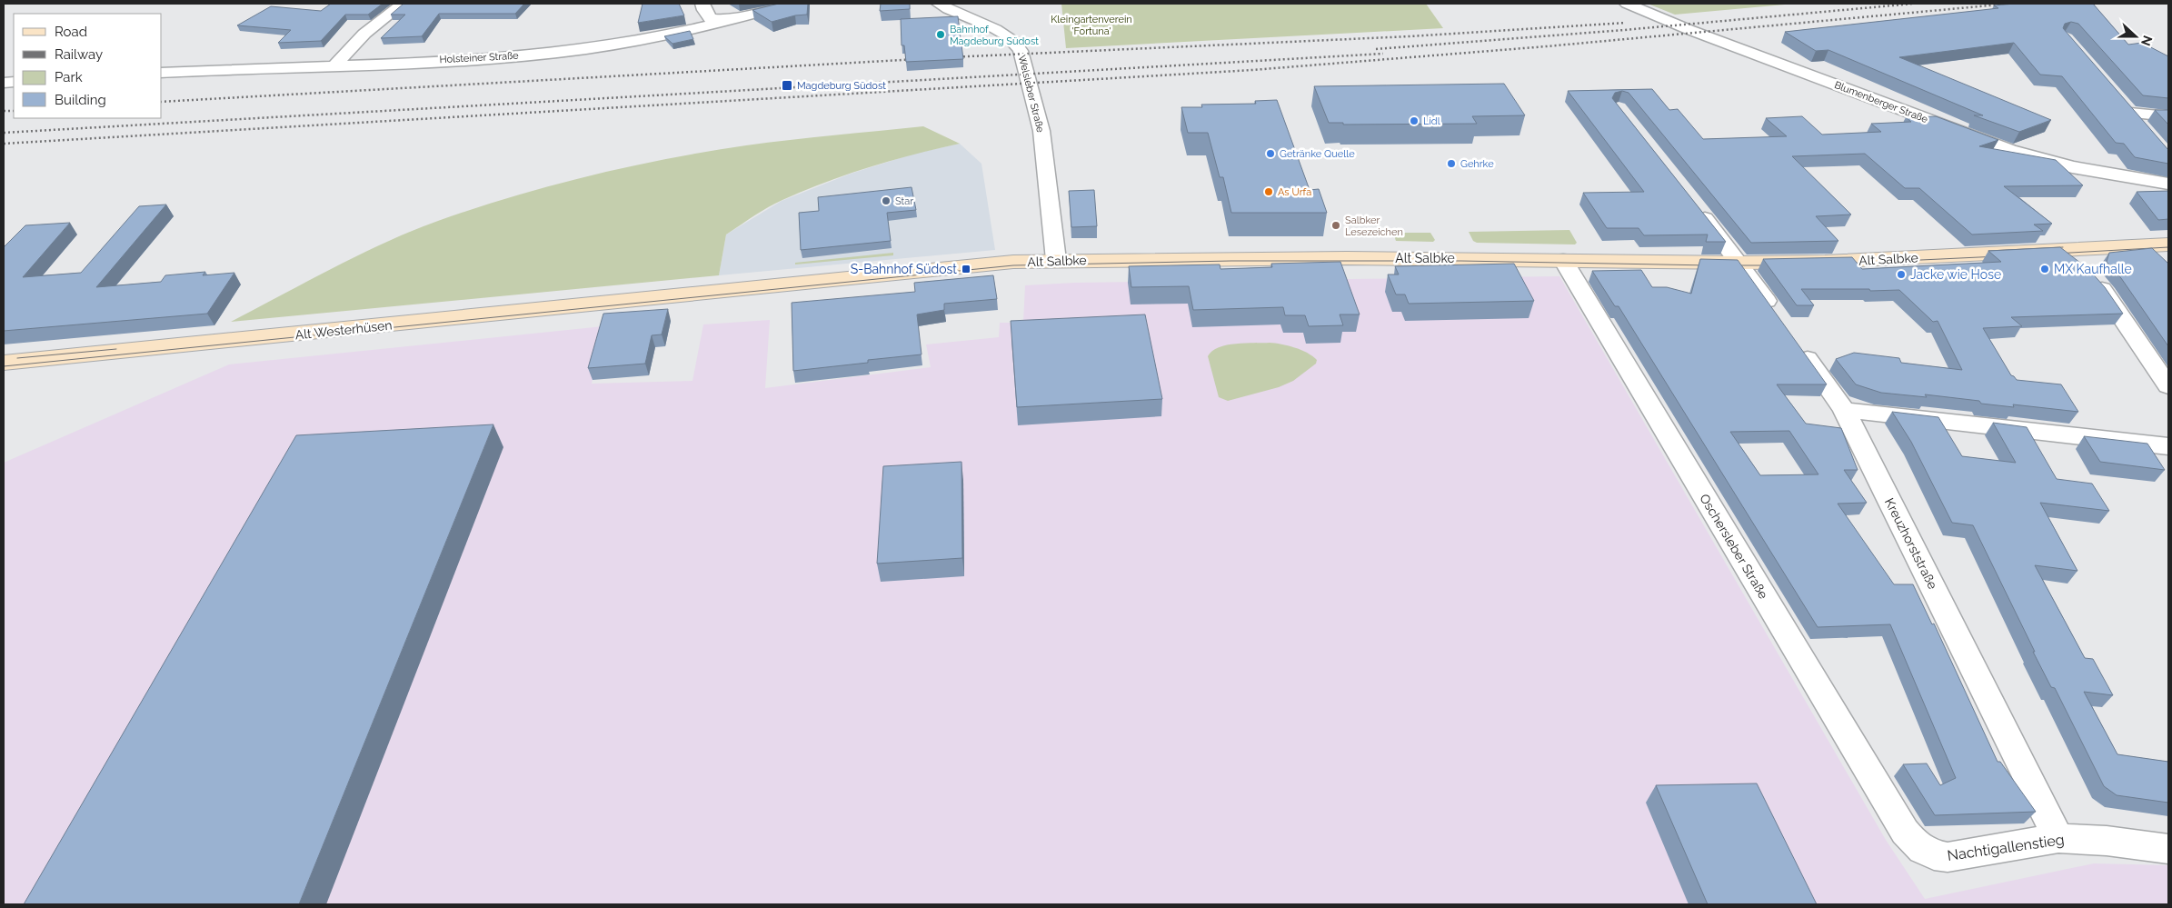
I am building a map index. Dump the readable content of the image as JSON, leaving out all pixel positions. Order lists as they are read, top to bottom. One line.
{"streets":{"main road":["Alt Salbke","Alt Westerhüsen"],"street":["Holsteiner Straße","Welsleber Straße","Blumenberger Straße","Kreuzhorststraße","Oschersleber Straße","Nachtigallenstieg"]},"crossings":[["Welsleber Straße","Alt Salbke"],["Alt Salbke","Alt Westerhüsen"],["Alt Salbke","Oschersleber Straße"],["Kreuzhorststraße","Nachtigallenstieg"],["Oschersleber Straße","Nachtigallenstieg"]],"parks":["Kleingartenverein 'Fortuna'"],"places":{"other":["Bahnhof Magdeburg Südost","Lidl","Getränke Quelle","Gehrke","As Urfa","Star","Salbker Lesezeichen","MX Kaufhalle","Jacke wie Hose"],"transit":["Magdeburg Südost","S-Bahnhof Südost"]},"legend":["Road","Railway","Park","Building"],"north":"right"}
